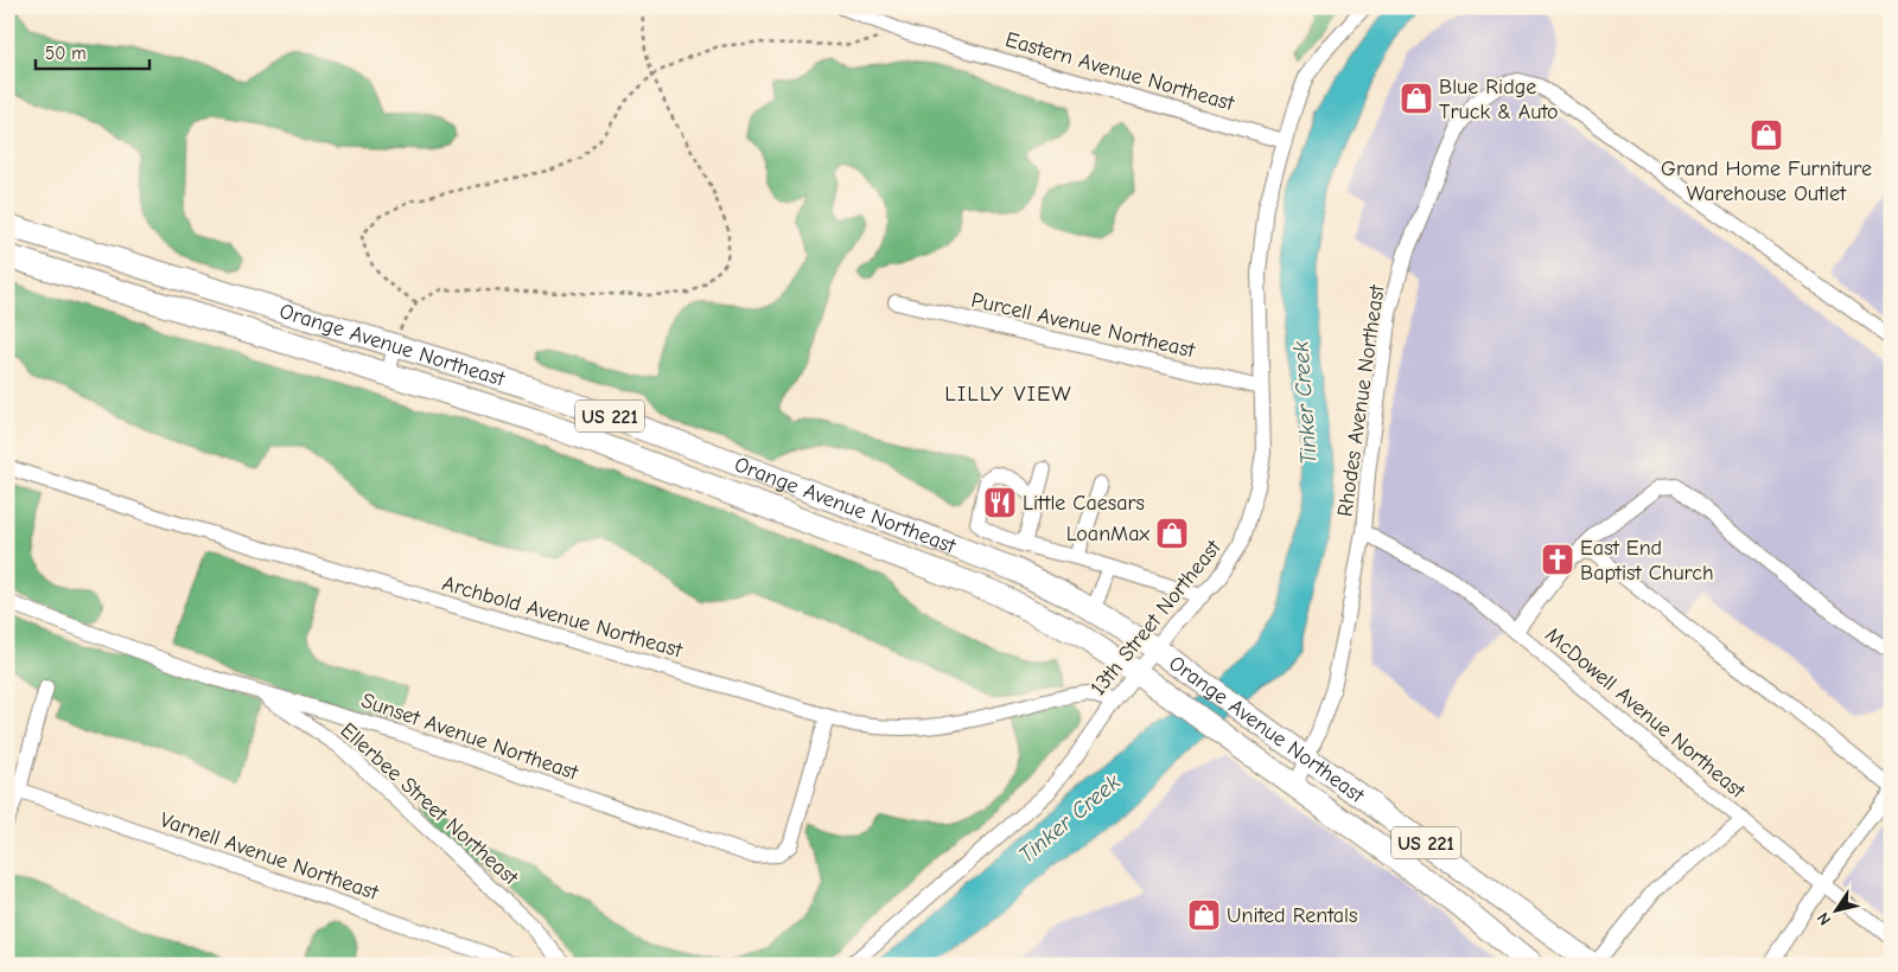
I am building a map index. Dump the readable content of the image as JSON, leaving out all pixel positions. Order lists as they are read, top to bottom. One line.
{"streets":{"highway":["Orange Avenue Northeast","US 221"],"street":["Eastern Avenue Northeast","Purcell Avenue Northeast","Rhodes Avenue Northeast","Archbold Avenue Northeast","13th Street Northeast","McDowell Avenue Northeast","Sunset Avenue Northeast","Ellerbee Street Northeast","Varnell Avenue Northeast"]},"crossings":[["Eastern Avenue Northeast","13th Street Northeast"],["Purcell Avenue Northeast","13th Street Northeast"],["Orange Avenue Northeast","Rhodes Avenue Northeast"],["Orange Avenue Northeast","13th Street Northeast"],["Rhodes Avenue Northeast","McDowell Avenue Northeast"],["Archbold Avenue Northeast","13th Street Northeast"],["Archbold Avenue Northeast","Sunset Avenue Northeast"],["Sunset Avenue Northeast","Ellerbee Street Northeast"]],"districts":["LILLY VIEW"],"water":["Tinker Creek"],"places":{"shop":["Blue Ridge Truck & Auto","Grand Home Furniture Warehouse Outlet","LoanMax","United Rentals"],"restaurant":["Little Caesars"],"church":["East End Baptist Church"]},"scale_bar":"50 m","north":"bottom left"}
